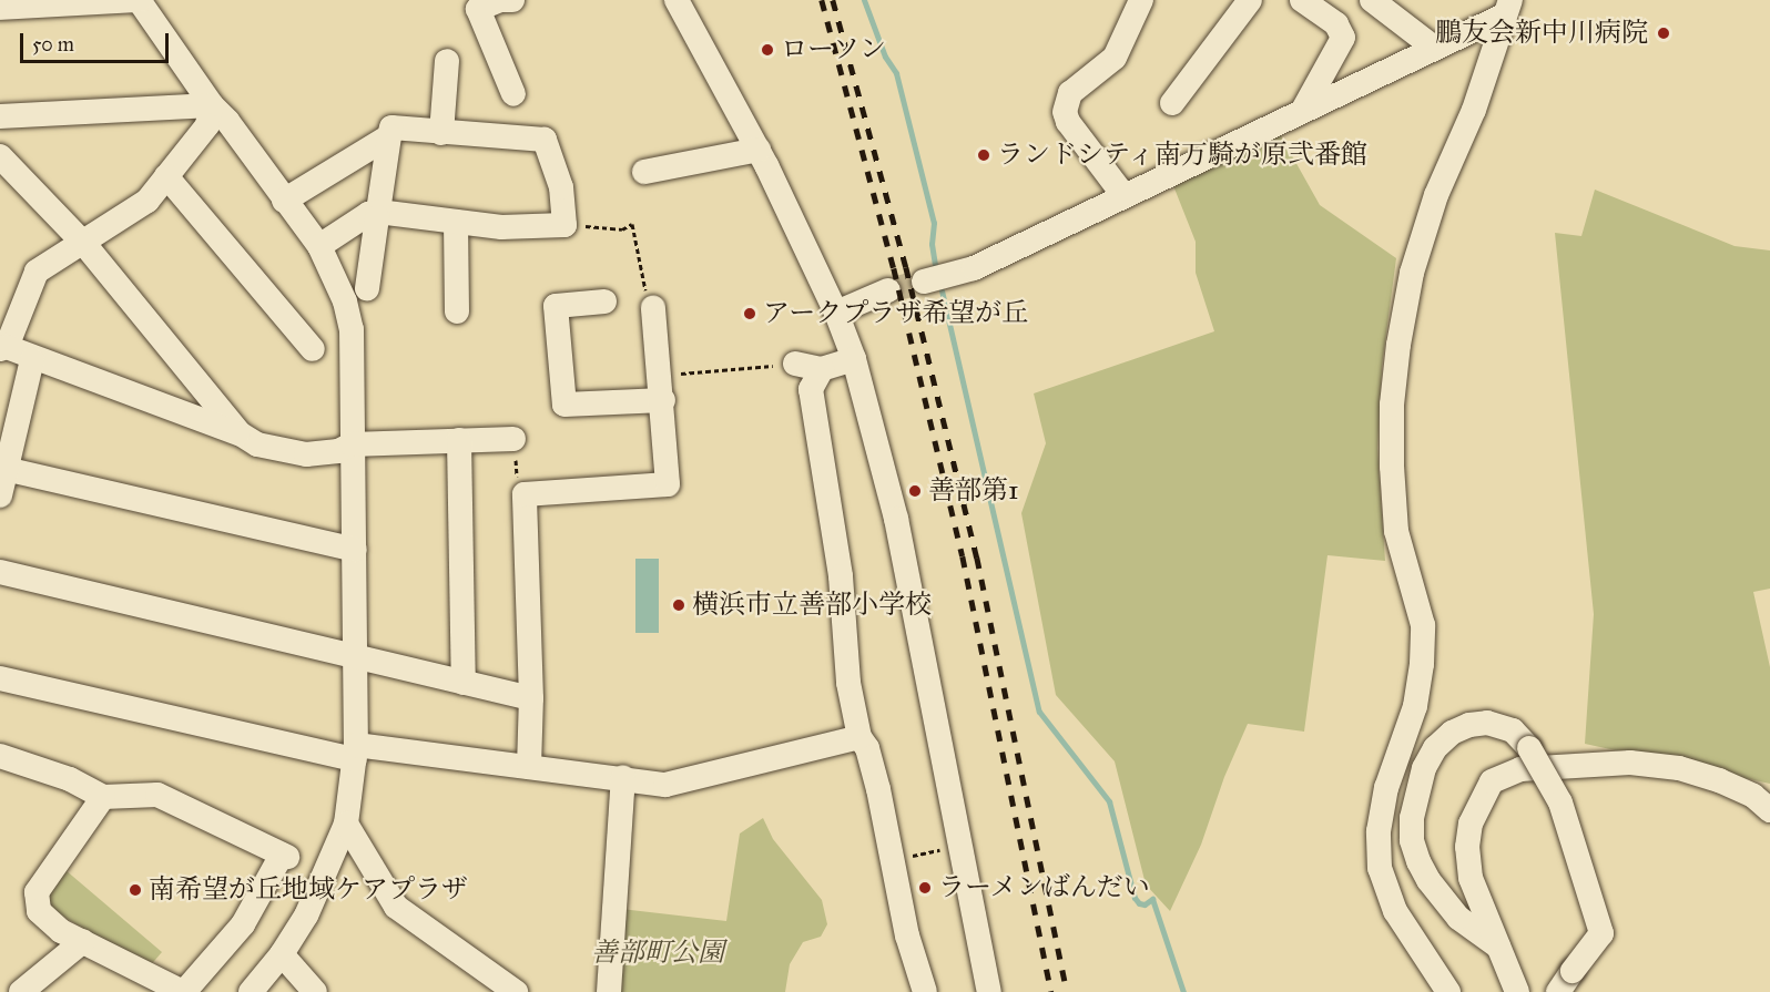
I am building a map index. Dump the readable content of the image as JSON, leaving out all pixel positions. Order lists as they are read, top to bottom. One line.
{"parks":["善部町公園"],"places":["鵬友会新中川病院","ローソン","ランドシティ南万騎が原弐番館","アークプラザ希望が丘","善部第1","横浜市立善部小学校","ラーメンばんだい","南希望が丘地域ケアプラザ"],"scale_bar":"50 m"}
